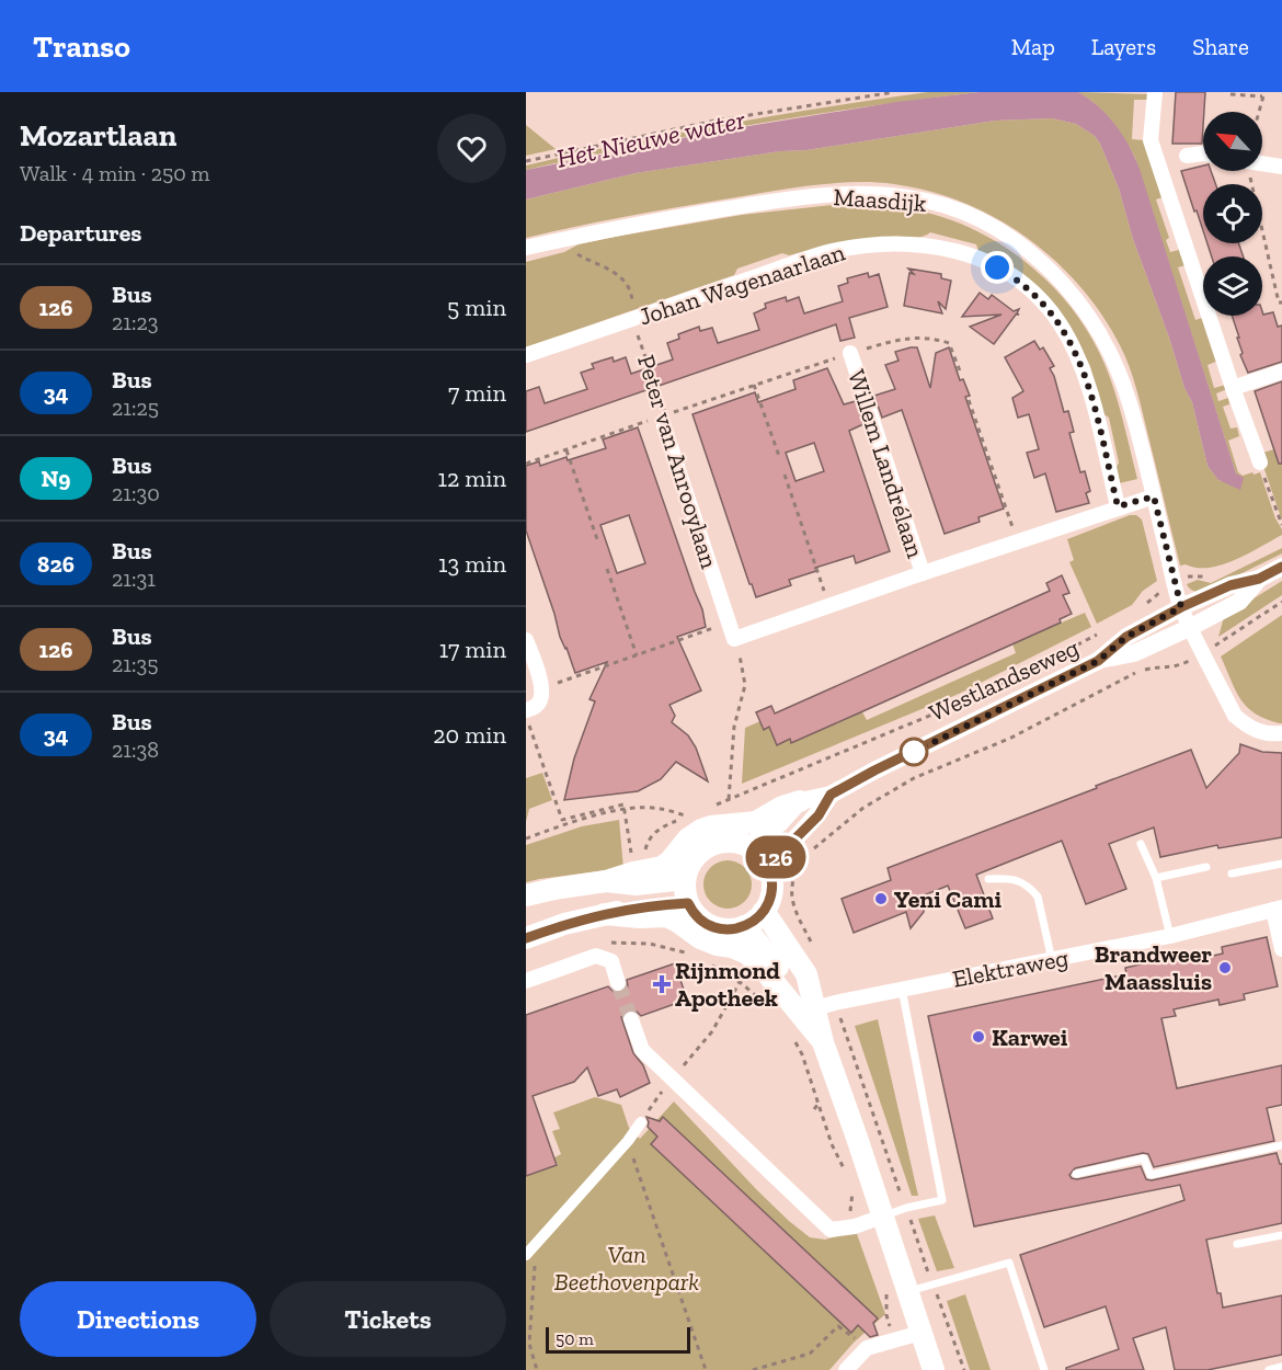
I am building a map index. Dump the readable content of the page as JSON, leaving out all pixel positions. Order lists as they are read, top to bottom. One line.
{"streets":{"street":["Maasdijk","Johan Wagenaarlaan","Peter van Anrooylaan","Willem Landrélaan","Westlandseweg","Elektraweg"]},"crossings":[["Maasdijk","Peter van Anrooylaan"],["Maasdijk","Westlandseweg"],["Johan Wagenaarlaan","Peter van Anrooylaan"],["Peter van Anrooylaan","Westlandseweg"]],"water":["Het Nieuwe water"],"parks":["Van Beethovenpark"],"places":{"other":["Yeni Cami","Brandweer Maassluis","Karwei"],"health":["Rijnmond Apotheek"]},"lines":["bus line 126"],"scale_bar":"50 m","north":"top left","page":{"header":"Transo","nav":["Map","Layers","Share"],"heading":[["Mozartlaan","Walk · 4 min · 250 m"],"Departures"],"on_map":"126","list":[{"mark":"126","name":"Bus","note":"21:23","value":"5 min"},{"mark":"34","name":"Bus","note":"21:25","value":"7 min"},{"mark":"N9","name":"Bus","note":"21:30","value":"12 min"},{"mark":"826","name":"Bus","note":"21:31","value":"13 min"},{"mark":"126","name":"Bus","note":"21:35","value":"17 min"},{"mark":"34","name":"Bus","note":"21:38","value":"20 min"}],"buttons":["Directions","Tickets"],"scale":"50 m"}}
